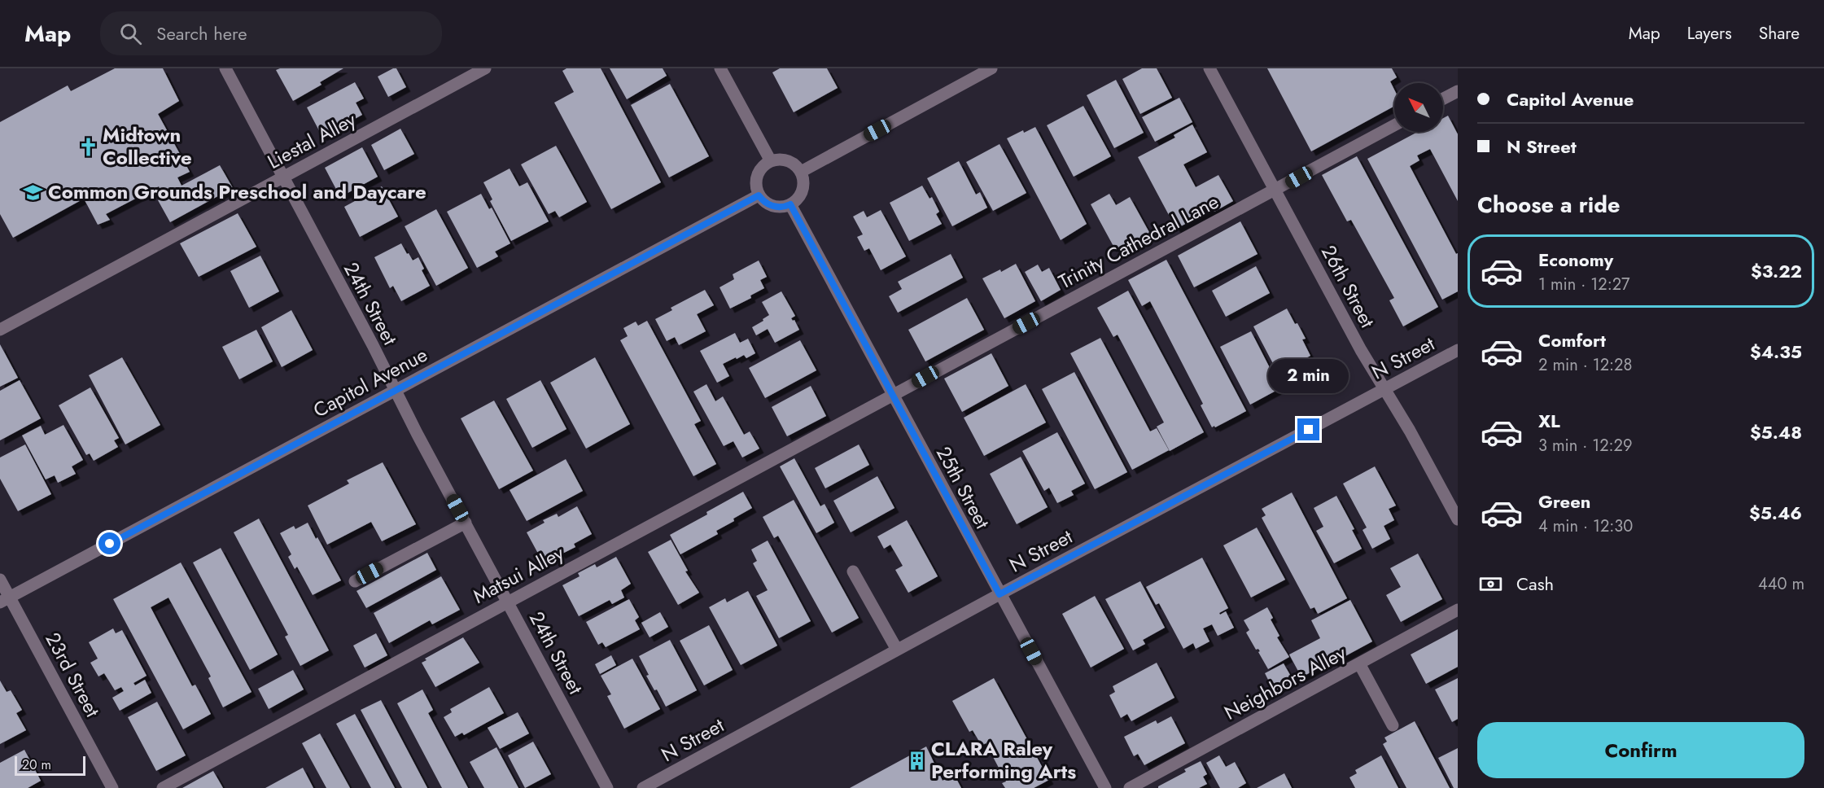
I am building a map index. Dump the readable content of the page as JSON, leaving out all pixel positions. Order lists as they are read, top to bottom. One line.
{"streets":{"street":["Liestal Alley","Trinity Cathedral Lane","26th Street","24th Street","N Street","Capitol Avenue","25th Street","Matsui Alley","23rd Street","Neighbors Alley"]},"crossings":[["Liestal Alley","24th Street"],["Trinity Cathedral Lane","26th Street"],["Trinity Cathedral Lane","25th Street"],["Trinity Cathedral Lane","Matsui Alley"],["26th Street","N Street"],["24th Street","Capitol Avenue"],["24th Street","Matsui Alley"],["N Street","25th Street"],["Capitol Avenue","25th Street"],["Capitol Avenue","23rd Street"],["25th Street","Matsui Alley"]],"places":{"church":["Midtown Collective"],"school or university":["Common Grounds Preschool and Daycare"],"building":["CLARA Raley Performing Arts"]},"scale_bar":"20 m","north":"top left","page":{"header":"Map","search":"Search here","nav":["Map","Layers","Share"],"banner":["Capitol Avenue","N Street"],"heading":"Choose a ride","list":[{"name":"Economy","note":"1 min · 12:27","value":"$3.22"},{"name":"Comfort","note":"2 min · 12:28","value":"$4.35"},{"name":"XL","note":"3 min · 12:29","value":"$5.48"},{"name":"Green","note":"4 min · 12:30","value":"$5.46"}],"bubble":"2 min","pay":["Cash","440 m"],"buttons":"Confirm","scale":"20 m"}}
